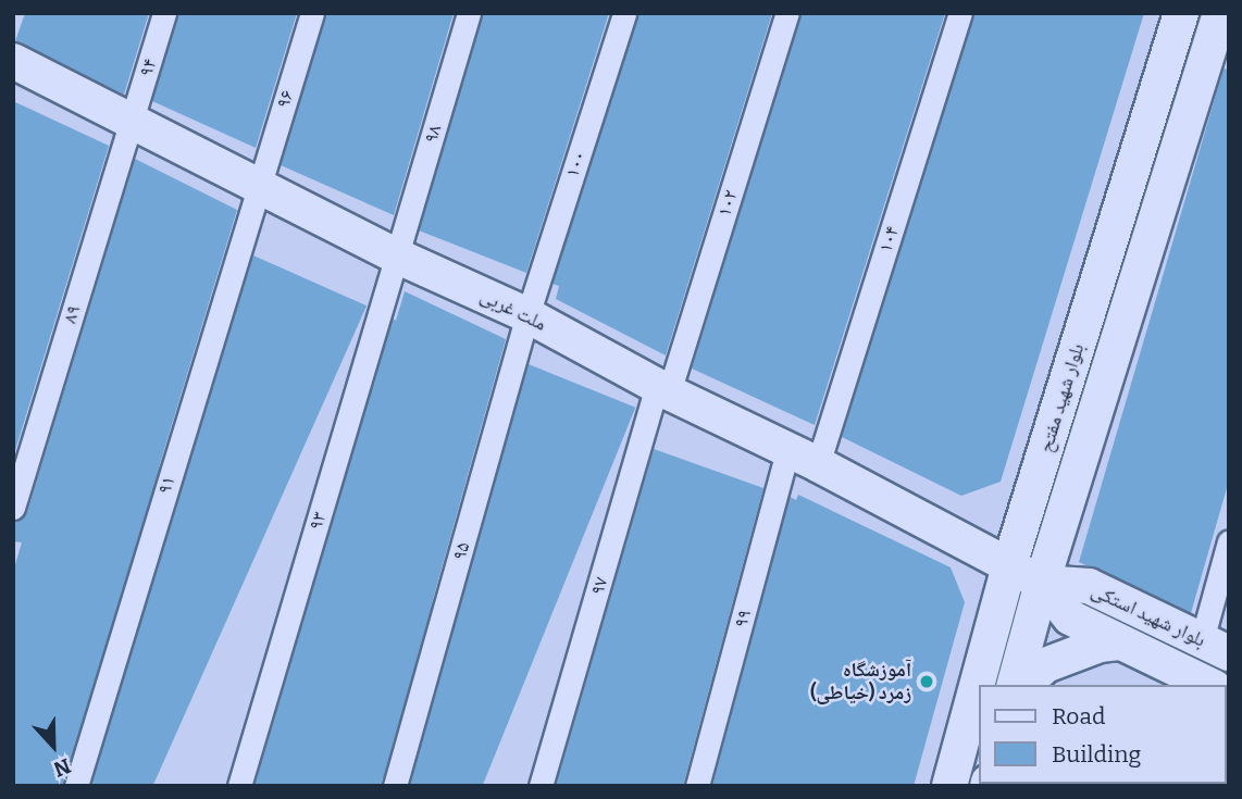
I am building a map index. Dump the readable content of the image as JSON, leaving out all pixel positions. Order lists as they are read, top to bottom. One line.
{"streets":{"main road":["ملت غربی","بلوار شهید مفتح","بلوار شهید استکی"],"street":["۹۴","۹۶","۹۸","۱۰۰","۱۰۲","۱۰۴","۸۹","۹۱","۹۳","۹۵","۹۷","۹۹"]},"crossings":[["۹۴","ملت غربی"],["۹۴","۸۹"],["۹۶","ملت غربی"],["۹۶","۹۱"],["۹۸","ملت غربی"],["۹۸","۹۳"],["۱۰۰","ملت غربی"],["۱۰۰","۹۵"],["۱۰۲","ملت غربی"],["۱۰۲","۹۷"],["۱۰۴","ملت غربی"],["۱۰۴","۹۹"],["ملت غربی","۸۹"],["ملت غربی","بلوار شهید مفتح"],["ملت غربی","۹۱"],["ملت غربی","۹۳"],["ملت غربی","۹۵"],["ملت غربی","۹۷"],["ملت غربی","بلوار شهید استکی"],["ملت غربی","۹۹"],["بلوار شهید مفتح","بلوار شهید استکی"]],"places":["آموزشگاه زمرد (خیاطی)"],"legend":["Road","Building"],"north":"bottom"}
